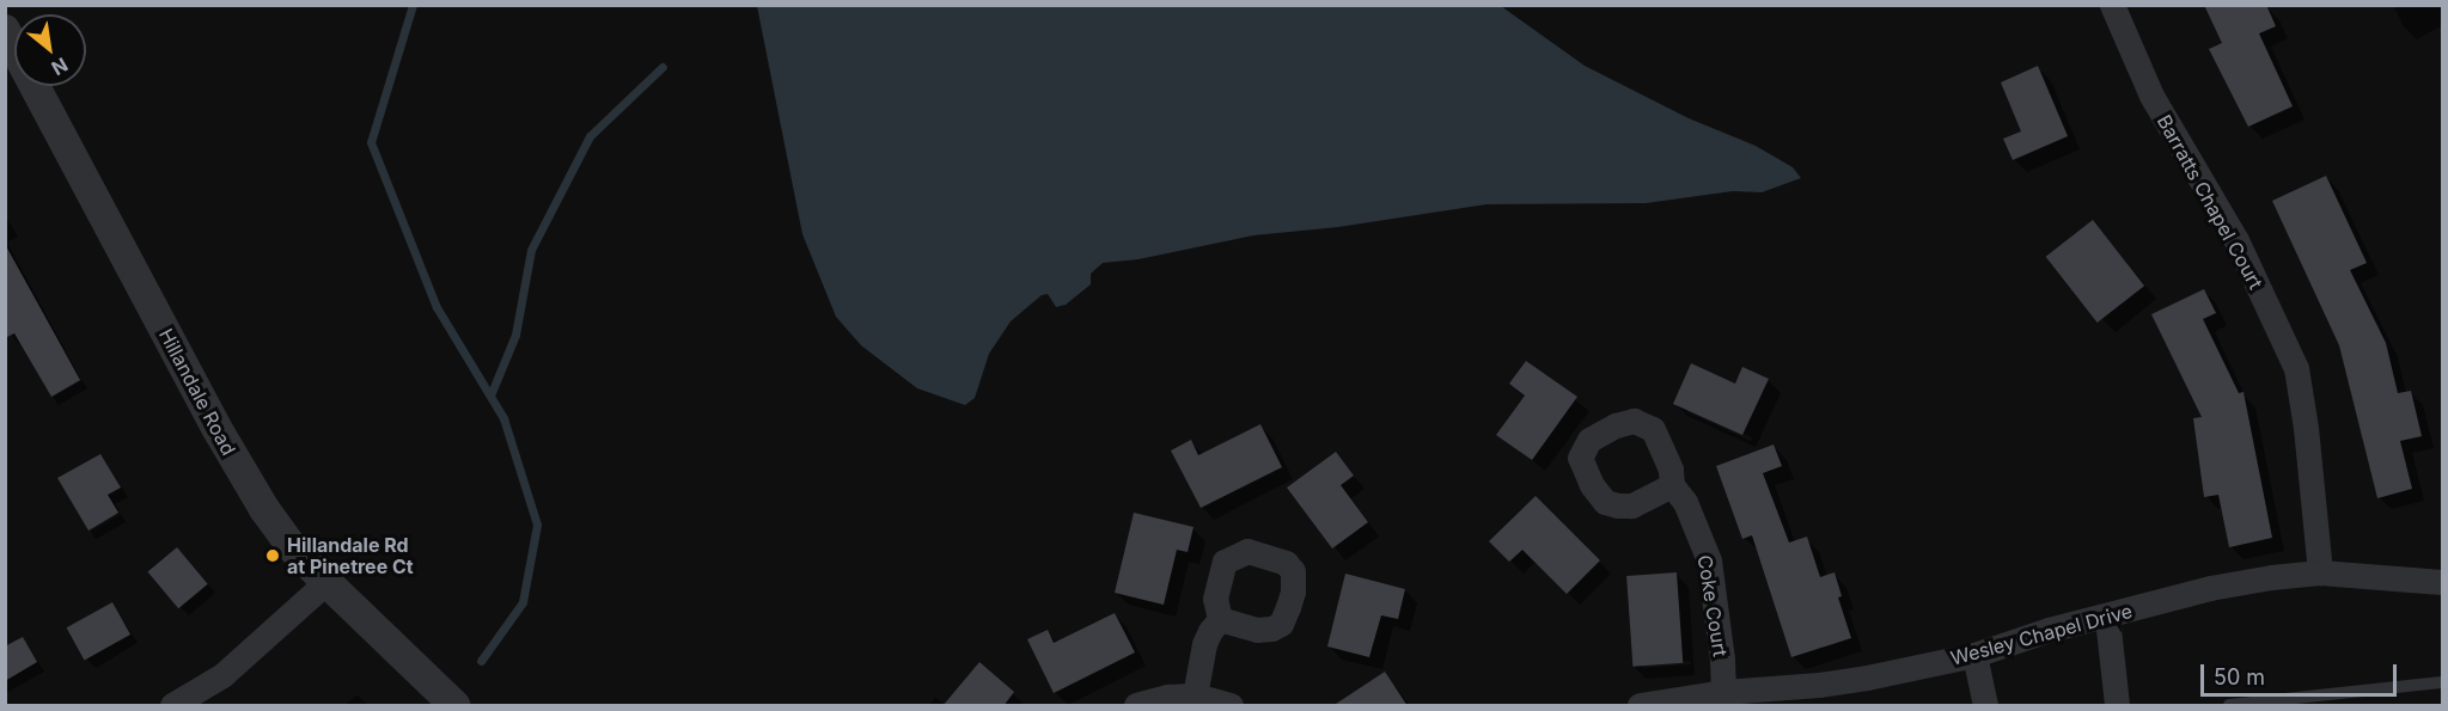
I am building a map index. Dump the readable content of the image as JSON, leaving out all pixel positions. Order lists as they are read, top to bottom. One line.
{"streets":{"street":["Barratts Chapel Court","Hillandale Road","Coke Court","Wesley Chapel Drive"]},"crossings":[["Barratts Chapel Court","Wesley Chapel Drive"],["Coke Court","Wesley Chapel Drive"]],"places":["Hillandale Rd at Pinetree Ct"],"scale_bar":"50 m","north":"bottom right"}
